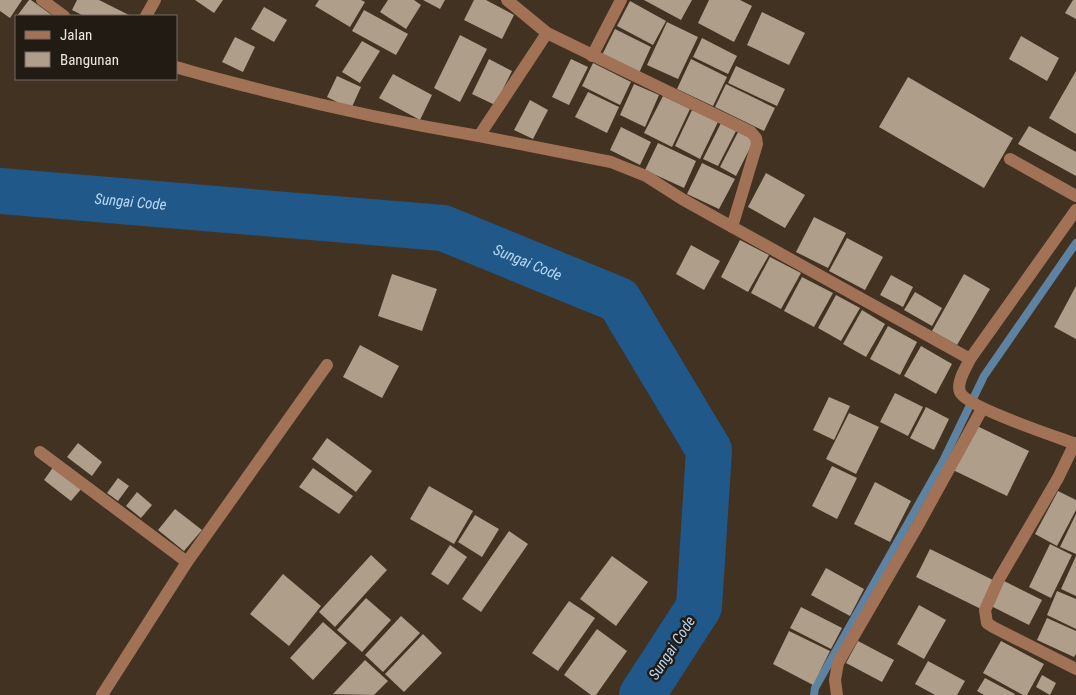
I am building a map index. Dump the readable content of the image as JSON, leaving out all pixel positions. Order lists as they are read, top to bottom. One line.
{"water":["Sungai Code"],"legend":["Jalan","Bangunan"]}
